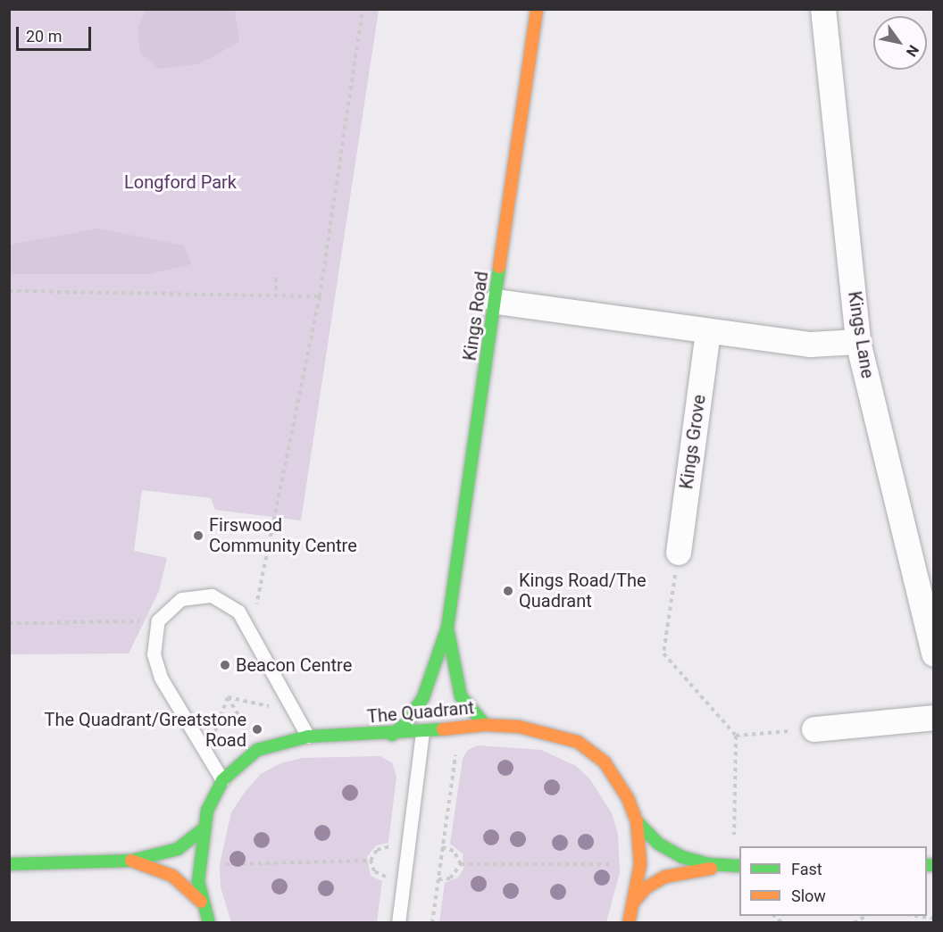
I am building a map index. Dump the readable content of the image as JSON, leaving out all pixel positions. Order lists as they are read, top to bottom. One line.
{"streets":{"street":["Kings Road","Kings Lane","Kings Grove","The Quadrant"]},"crossings":[["Kings Road","The Quadrant"]],"parks":["Longford Park"],"places":["Firswood Community Centre","Kings Road/The Quadrant","Beacon Centre","The Quadrant/Greatstone Road"],"legend":["Fast","Slow"],"scale_bar":"20 m","north":"bottom right"}
